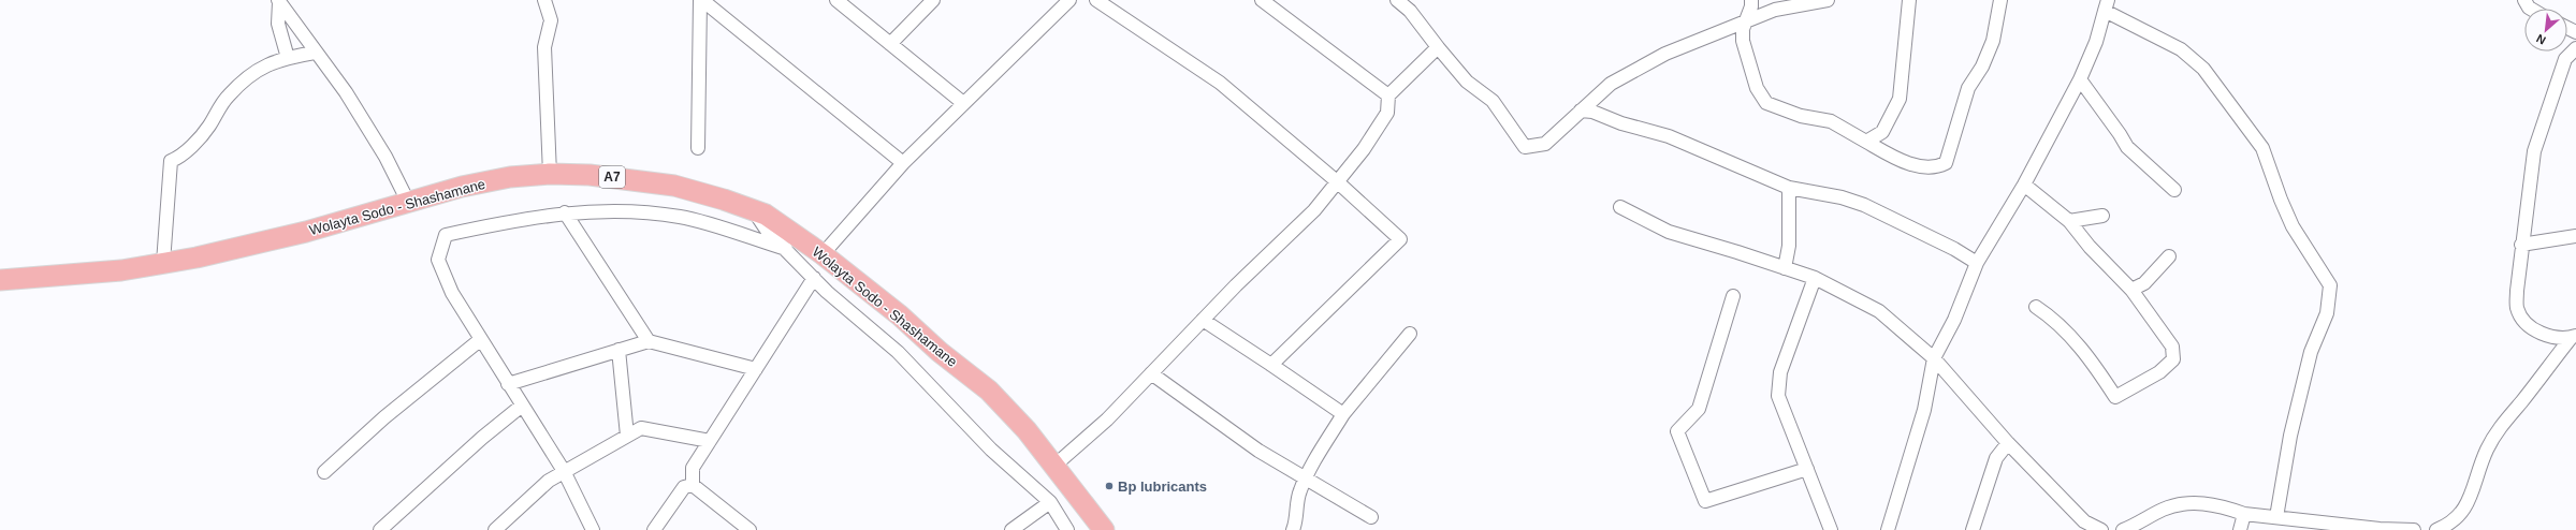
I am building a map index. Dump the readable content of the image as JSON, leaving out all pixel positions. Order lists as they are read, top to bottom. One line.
{"streets":{"highway":["A7","Wolayta Sodo - Shashamane"]},"places":["Bp lubricants"],"north":"bottom left"}
